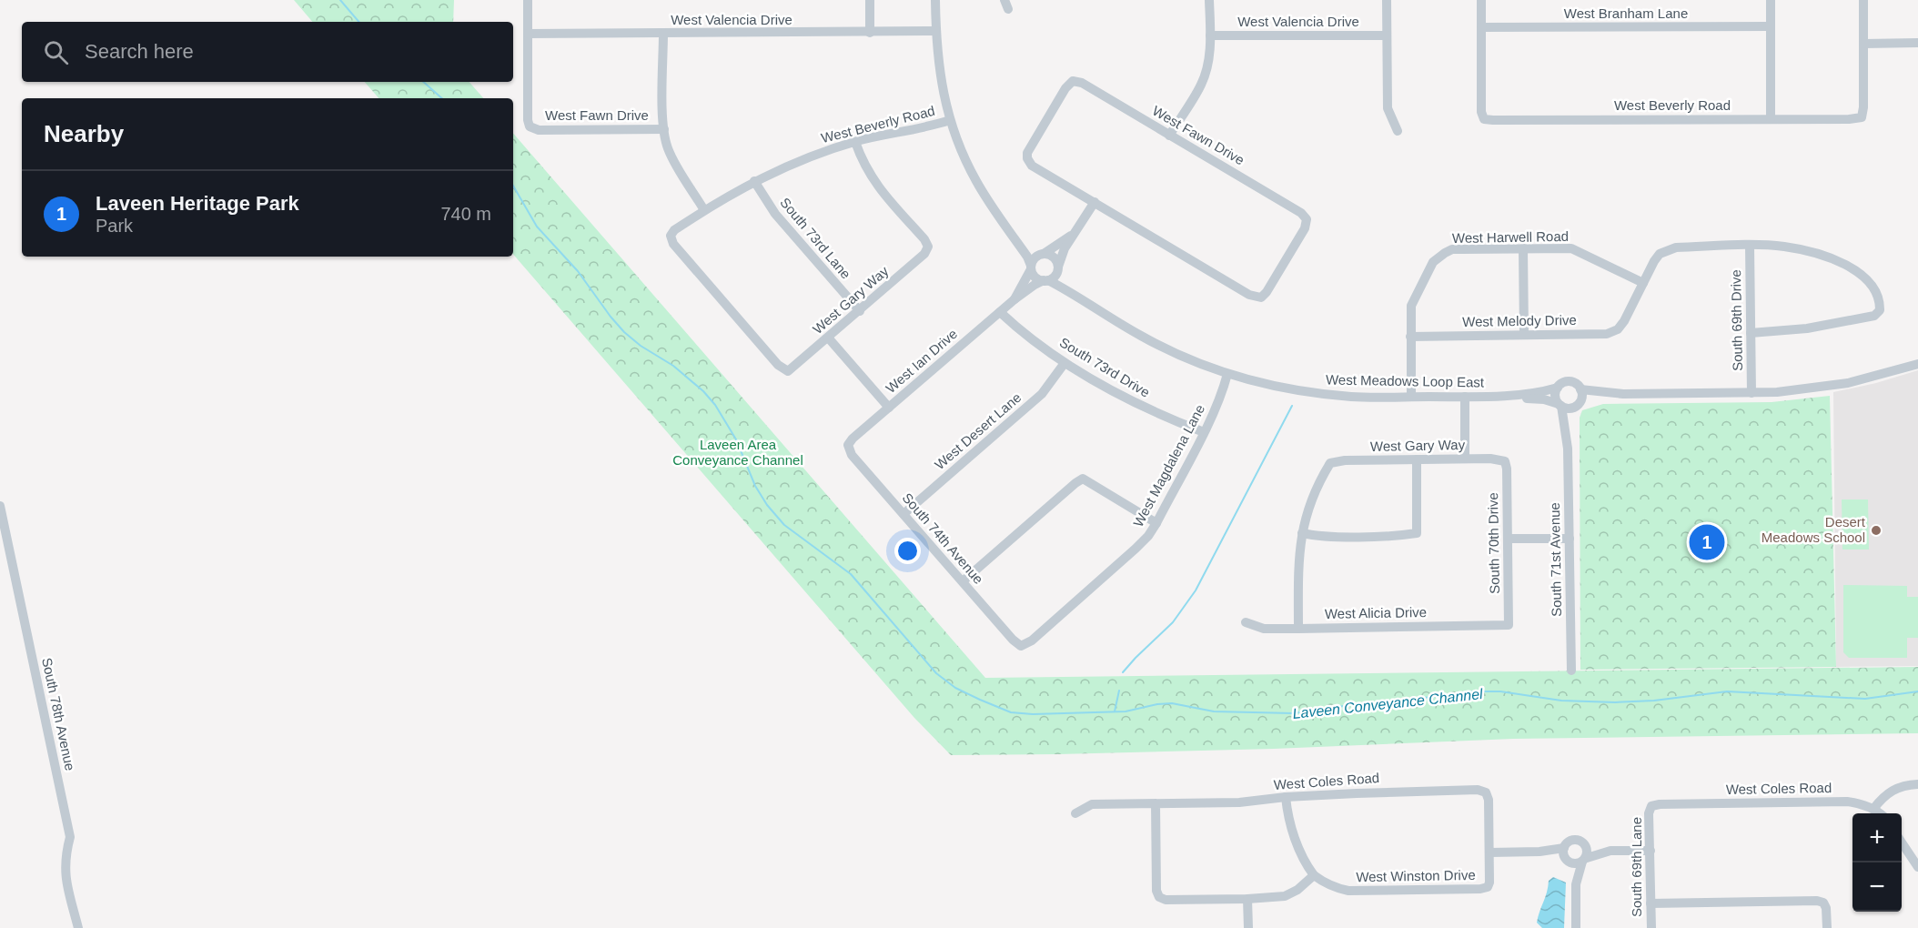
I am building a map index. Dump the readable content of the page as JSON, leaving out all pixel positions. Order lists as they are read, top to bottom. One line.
{"streets":{"street":["West Branham Lane","West Valencia Drive","West Beverly Road","West Fawn Drive","West Harwell Road","South 73rd Lane","West Gary Way","South 69th Drive","West Melody Drive","West Ian Drive","South 73rd Drive","West Meadows Loop East","West Desert Lane","West Magdalena Lane","South 74th Avenue","South 70th Drive","South 71st Avenue","West Alicia Drive","South 78th Avenue","West Coles Road","South 69th Lane","West Winston Drive"]},"crossings":[["West Branham Lane","West Beverly Road"],["West Valencia Drive","West Fawn Drive"],["West Beverly Road","South 73rd Lane"],["West Beverly Road","West Gary Way"],["West Harwell Road","West Melody Drive"],["South 73rd Lane","West Gary Way"],["West Gary Way","South 70th Drive"],["West Ian Drive","South 73rd Drive"],["West Ian Drive","South 74th Avenue"],["South 73rd Drive","West Desert Lane"],["South 73rd Drive","West Magdalena Lane"],["West Meadows Loop East","West Magdalena Lane"],["West Desert Lane","South 74th Avenue"],["West Magdalena Lane","South 74th Avenue"],["South 70th Drive","West Alicia Drive"],["West Coles Road","South 69th Lane"],["West Coles Road","West Winston Drive"]],"water":["Laveen Conveyance Channel"],"parks":["Laveen Area Conveyance Channel"],"places":["Desert Meadows School"],"page":{"search":"Search here","heading":"Nearby","list":[{"mark":"1","name":"Laveen Heritage Park","note":"Park","value":"740 m"}],"pins":"1","map_buttons":["+","−"]}}
